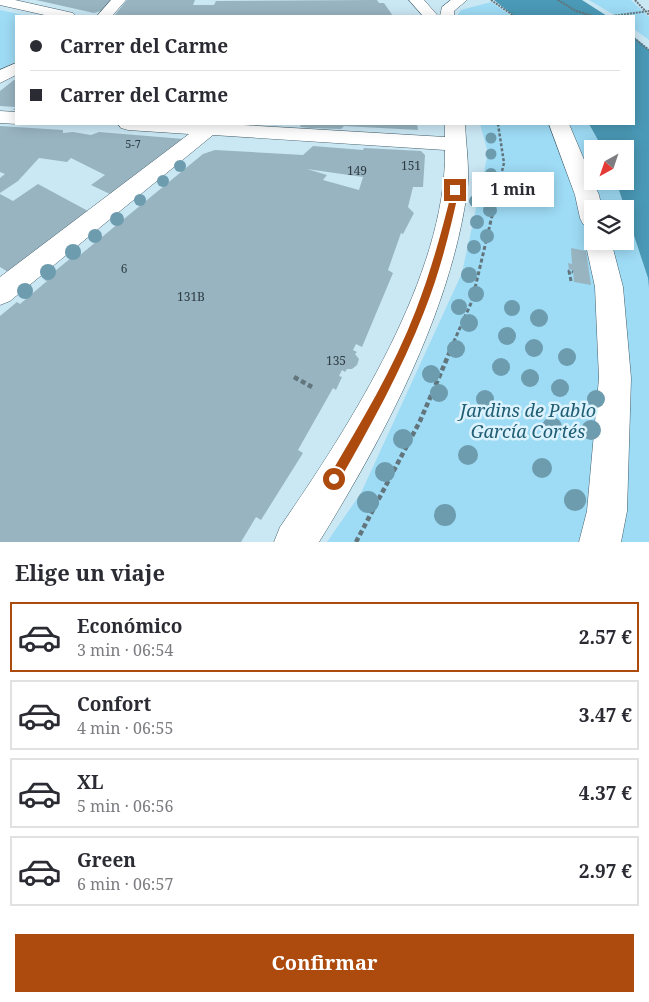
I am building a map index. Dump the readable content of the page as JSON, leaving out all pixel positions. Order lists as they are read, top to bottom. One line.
{"parks":["Jardins de Pablo García Cortés"],"house_numbers":["5-7","151","149","6","131B","135"],"north":"bottom left","page":{"banner":["Carrer del Carme","Carrer del Carme"],"bubble":"1 min","heading":"Elige un viaje","list":[{"name":"Económico","note":"3 min · 06:54","value":"2.57 €"},{"name":"Confort","note":"4 min · 06:55","value":"3.47 €"},{"name":"XL","note":"5 min · 06:56","value":"4.37 €"},{"name":"Green","note":"6 min · 06:57","value":"2.97 €"}],"buttons":"Confirmar"}}
